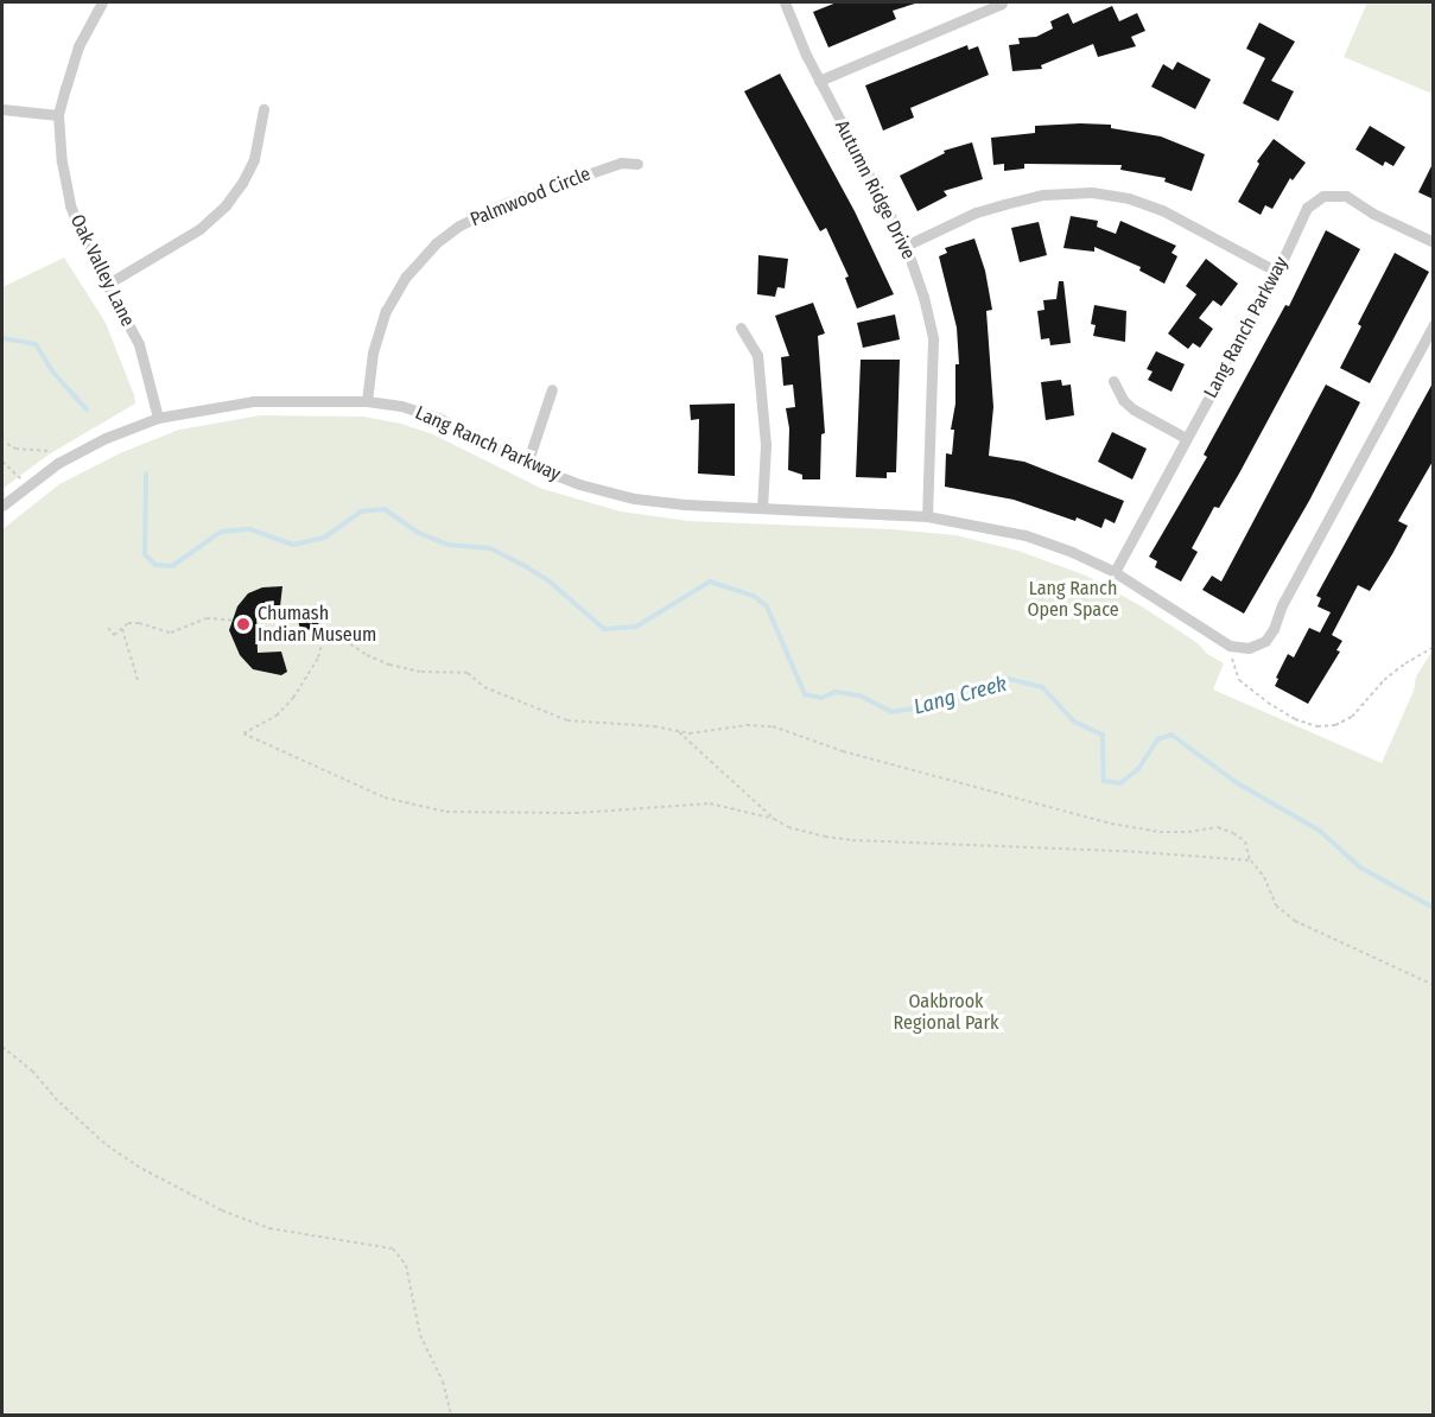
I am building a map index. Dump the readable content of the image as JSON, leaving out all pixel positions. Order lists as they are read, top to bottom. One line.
{"streets":{"street":["Autumn Ridge Drive","Palmwood Circle","Oak Valley Lane","Lang Ranch Parkway"]},"crossings":[["Autumn Ridge Drive","Lang Ranch Parkway"],["Palmwood Circle","Lang Ranch Parkway"],["Oak Valley Lane","Lang Ranch Parkway"]],"water":["Lang Creek"],"parks":["Lang Ranch Open Space","Oakbrook Regional Park"],"places":["Chumash Indian Museum"]}
